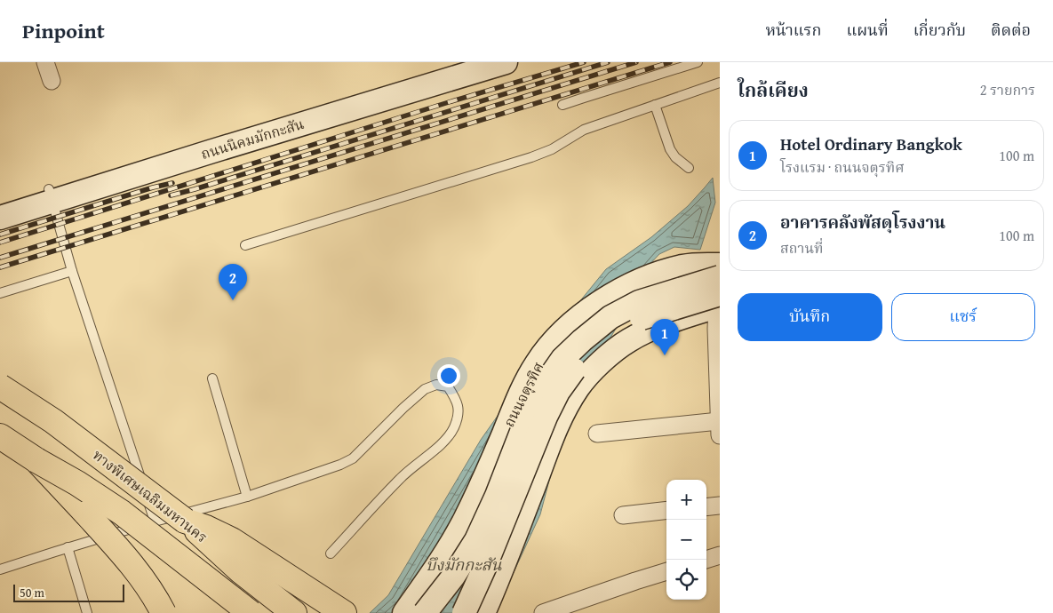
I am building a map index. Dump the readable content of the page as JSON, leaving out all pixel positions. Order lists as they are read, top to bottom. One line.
{"streets":{"highway":["ทางพิเศษเฉลิมมหานคร"],"main road":["ถนนนิคมมักกะสัน","ถนนจตุรทิศ"]},"water":["บึงมักกะสัน"],"scale_bar":"50 m","page":{"header":"Pinpoint","nav":["หน้าแรก","แผนที่","เกี่ยวกับ","ติดต่อ"],"heading":["ใกล้เคียง","2 รายการ"],"list":[{"mark":"1","name":"Hotel Ordinary Bangkok","note":"โรงแรม · ถนนจตุรทิศ","value":"100 m"},{"mark":"2","name":"อาคารคลังพัสดุโรงงาน","note":"สถานที่","value":"100 m"}],"pins":["2","1"],"buttons":["บันทึก","แชร์"],"map_buttons":["+","−"],"scale":"50 m"}}
